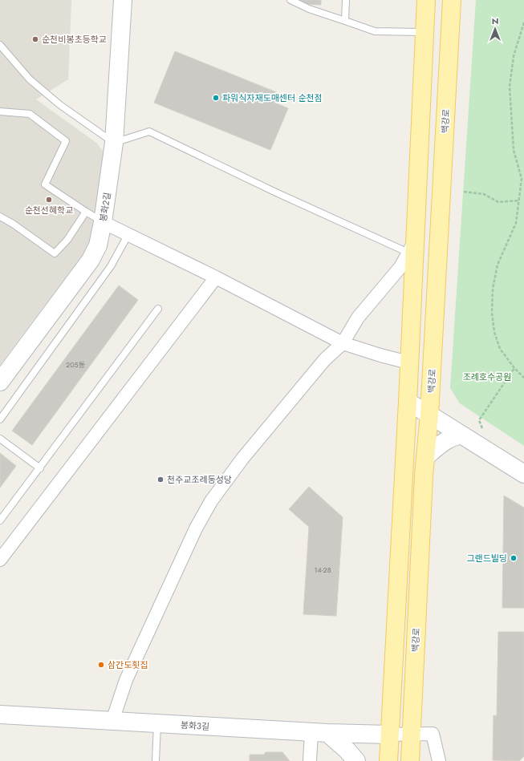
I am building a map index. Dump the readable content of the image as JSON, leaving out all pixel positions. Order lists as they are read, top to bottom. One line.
{"streets":{"main road":["백강로"],"street":["봉화2길","봉화3길"]},"parks":["조례호수공원"],"places":["순천비봉초등학교","파워식자재도매센터 순천점","순천선혜학교","천주교조례동성당","그랜드빌딩","삼간도횟집"],"house_numbers":["205동","14-28"],"north":"top"}
